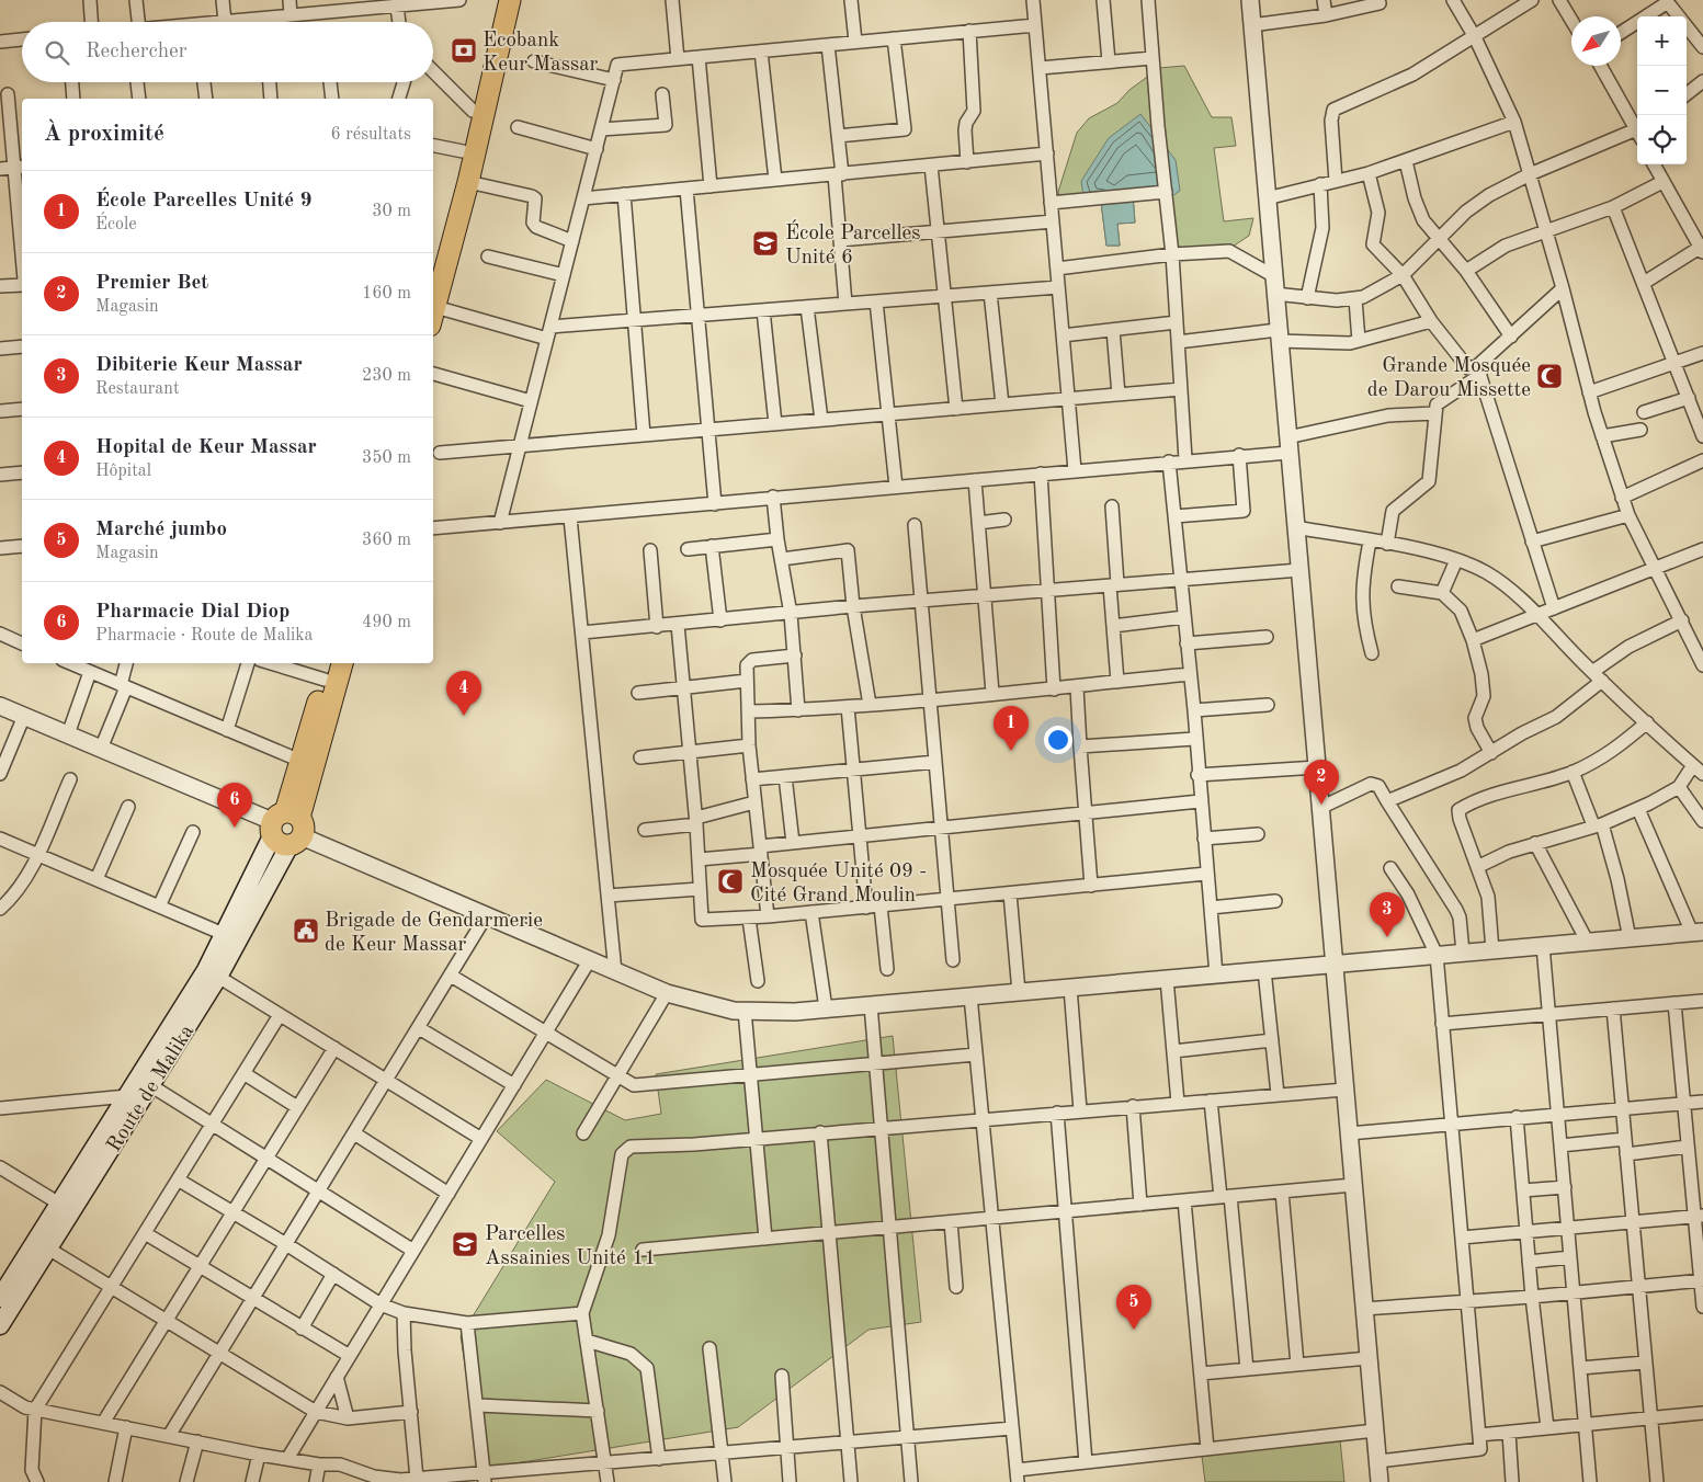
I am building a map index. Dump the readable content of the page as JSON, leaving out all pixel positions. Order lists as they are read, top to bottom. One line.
{"streets":{"main road":["Route de Malika"]},"places":{"bank":["Ecobank Keur Massar"],"school or university":["École Parcelles Unité 6","Parcelles Assainies Unité 11"],"mosque":["Grande Mosquée de Darou Missette","Mosquée Unité 09 - Cité Grand Moulin"],"public building":["Brigade de Gendarmerie de Keur Massar"]},"north":"bottom left","page":{"map_buttons":["+","−"],"search":"Rechercher","heading":["À proximité","6 résultats"],"list":[{"mark":"1","name":"École Parcelles Unité 9","note":"École","value":"30 m"},{"mark":"2","name":"Premier Bet","note":"Magasin","value":"160 m"},{"mark":"3","name":"Dibiterie Keur Massar","note":"Restaurant","value":"230 m"},{"mark":"4","name":"Hopital de Keur Massar","note":"Hôpital","value":"350 m"},{"mark":"5","name":"Marché jumbo","note":"Magasin","value":"360 m"},{"mark":"6","name":"Pharmacie Dial Diop","note":"Pharmacie · Route de Malika","value":"490 m"}],"pins":["4","1","2","6","3","5"]}}
